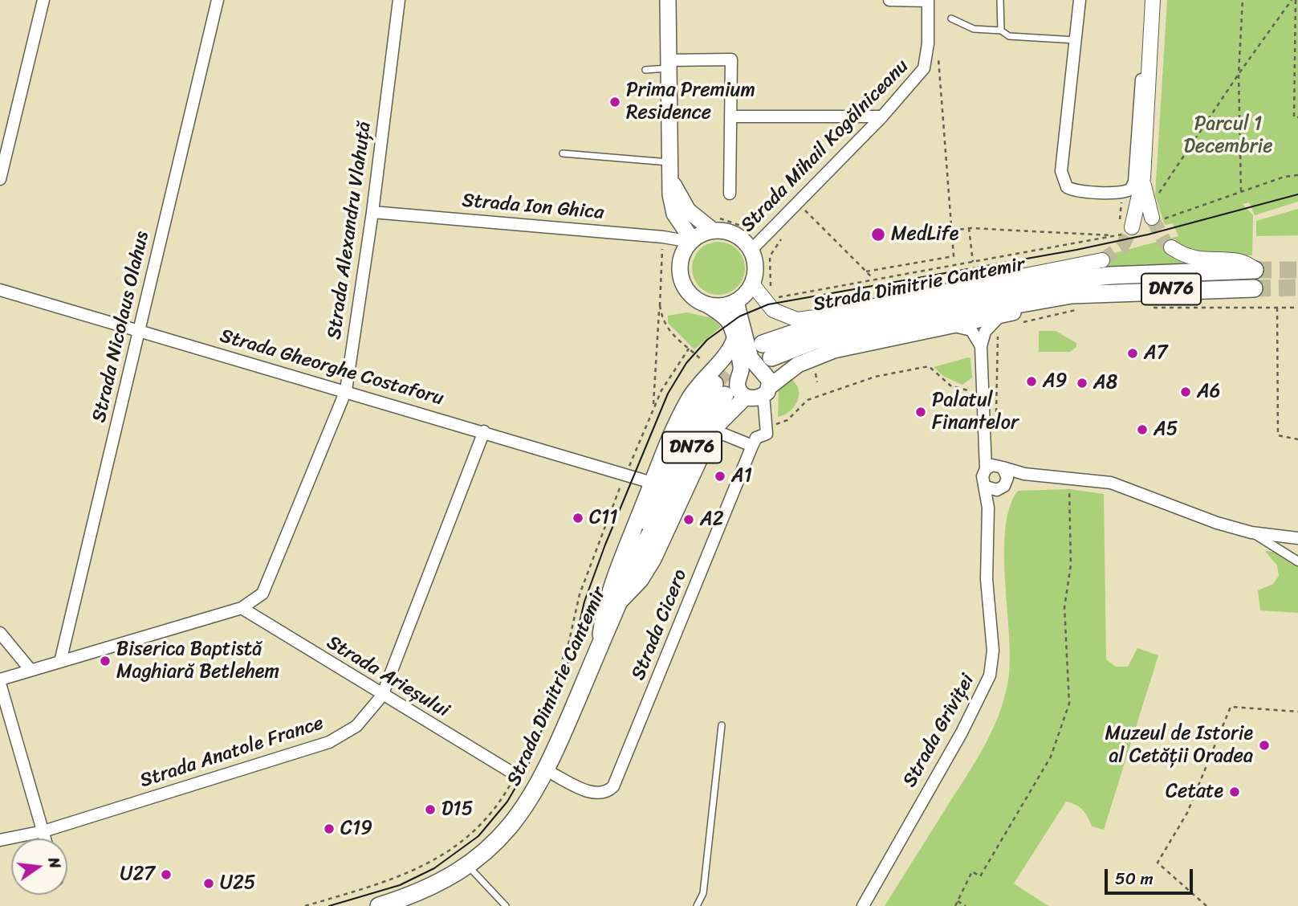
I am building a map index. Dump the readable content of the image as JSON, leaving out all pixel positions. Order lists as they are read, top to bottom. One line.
{"streets":{"main road":["Strada Dimitrie Cantemir","DN76"],"street":["Strada Mihail Kogălniceanu","Strada Ion Ghica","Strada Alexandru Vlahuță","Strada Nicolaus Olahus","Strada Gheorghe Costaforu","Strada Cicero","Strada Arieșului","Strada Griviței","Strada Anatole France"]},"crossings":[["Strada Mihail Kogălniceanu","Strada Ion Ghica"],["Strada Ion Ghica","Strada Alexandru Vlahuță"],["Strada Alexandru Vlahuță","Strada Gheorghe Costaforu"],["Strada Alexandru Vlahuță","Strada Arieșului"],["Strada Dimitrie Cantemir","DN76"],["Strada Dimitrie Cantemir","Strada Cicero"],["Strada Nicolaus Olahus","Strada Gheorghe Costaforu"],["Strada Gheorghe Costaforu","Strada Anatole France"],["Strada Arieșului","Strada Anatole France"]],"parks":["Parcul 1 Decembrie"],"places":["Prima Premium Residence","MedLife","A7","A9","A8","A6","Palatul Finantelor","A5","A1","C11","A2","Biserica Baptistă Maghiară Betlehem","Muzeul de Istorie al Cetății Oradea","Cetate","D15","C19","U27","U25"],"scale_bar":"50 m","north":"right"}
